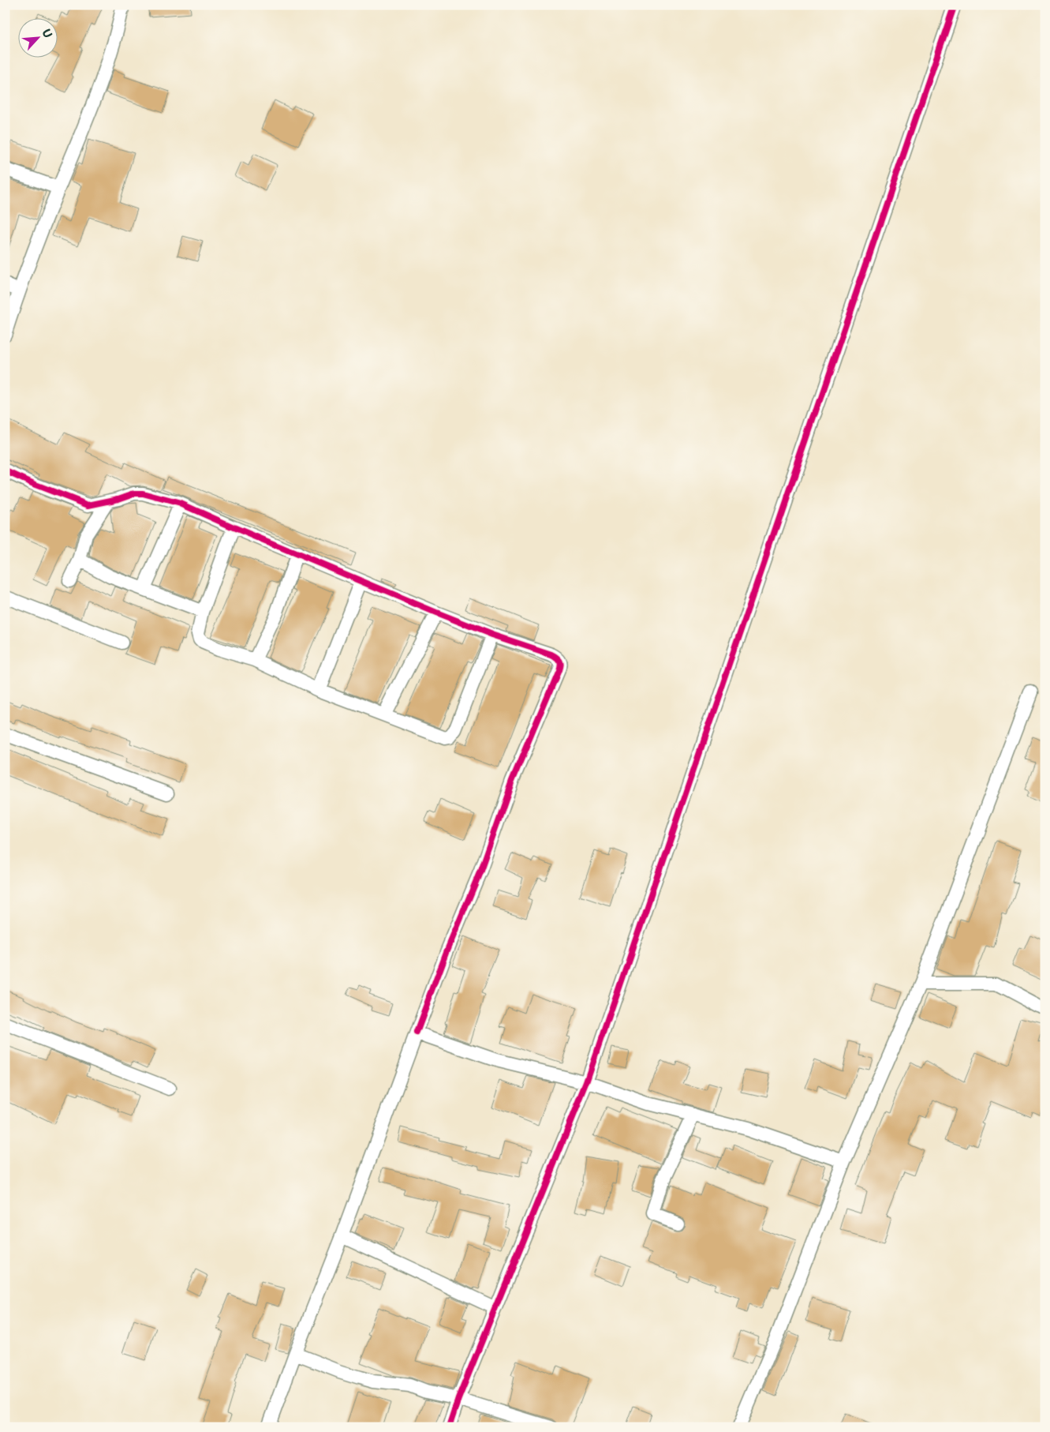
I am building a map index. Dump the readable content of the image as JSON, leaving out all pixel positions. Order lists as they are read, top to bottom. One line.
{"north":"top right"}
